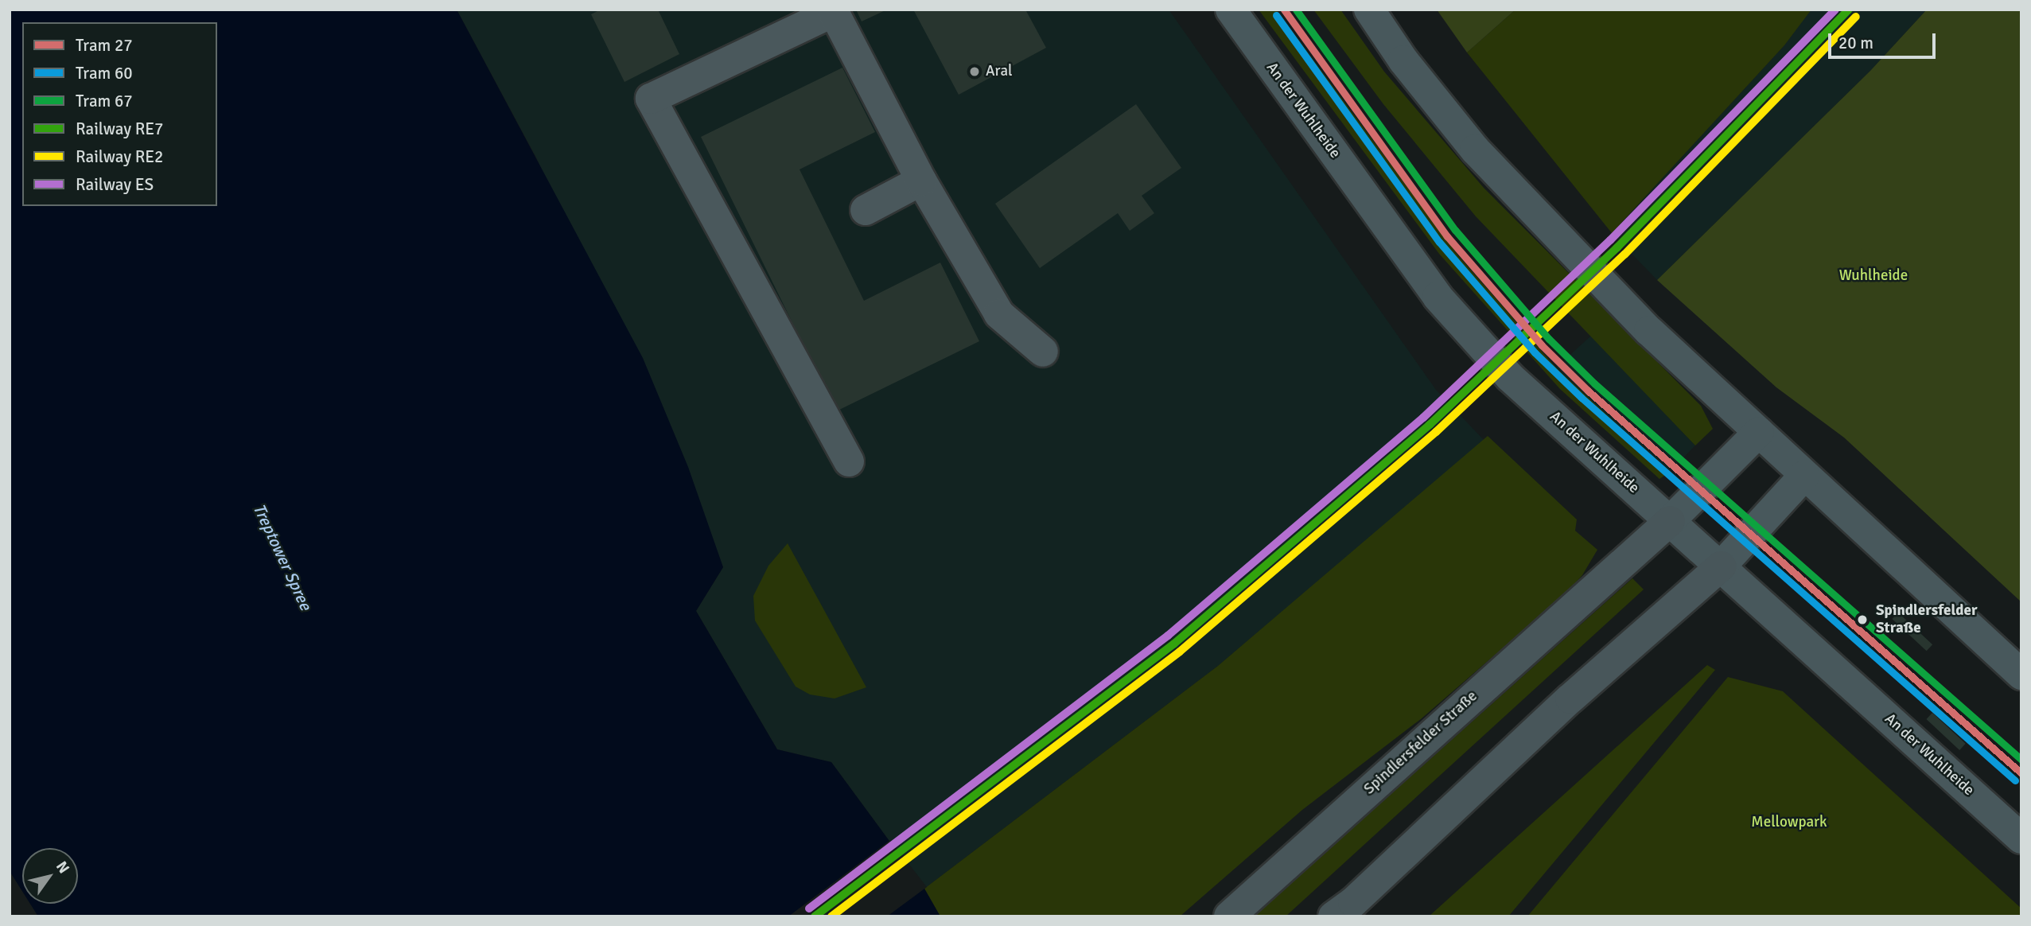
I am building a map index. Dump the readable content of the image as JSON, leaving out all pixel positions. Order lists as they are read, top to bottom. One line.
{"streets":{"highway":["Spindlersfelder Straße"],"main road":["An der Wuhlheide"]},"crossings":[["An der Wuhlheide","Spindlersfelder Straße"]],"water":["Treptower Spree"],"parks":["Wuhlheide","Mellowpark"],"places":["Aral","Spindlersfelder Straße"],"lines":["tram line 27","tram line 67","rail line RE7","rail line ES","tram line 60","rail line RE2"],"legend":["Tram 27","Tram 60","Tram 67","Railway RE7","Railway RE2","Railway ES"],"scale_bar":"20 m","north":"top right"}
